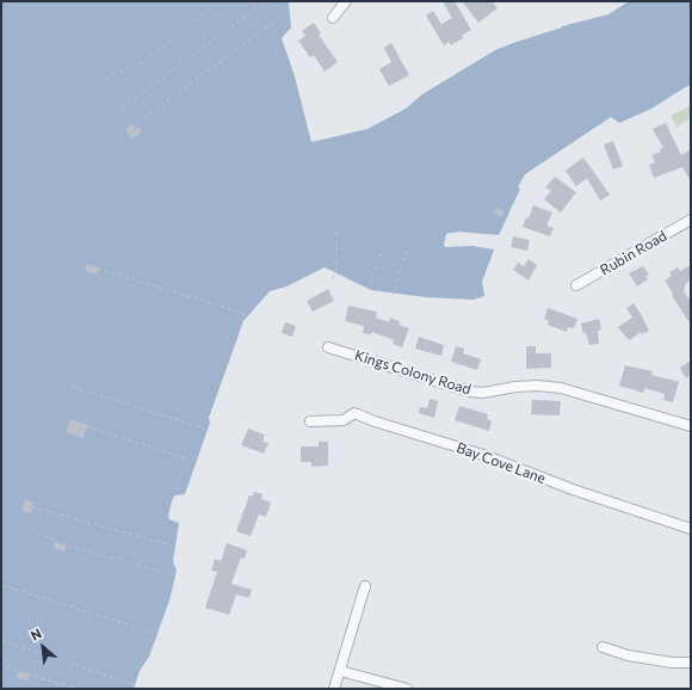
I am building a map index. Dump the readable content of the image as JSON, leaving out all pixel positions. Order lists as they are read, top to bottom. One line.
{"streets":{"street":["Rubin Road","Kings Colony Road","Bay Cove Lane"]},"north":"top left"}
